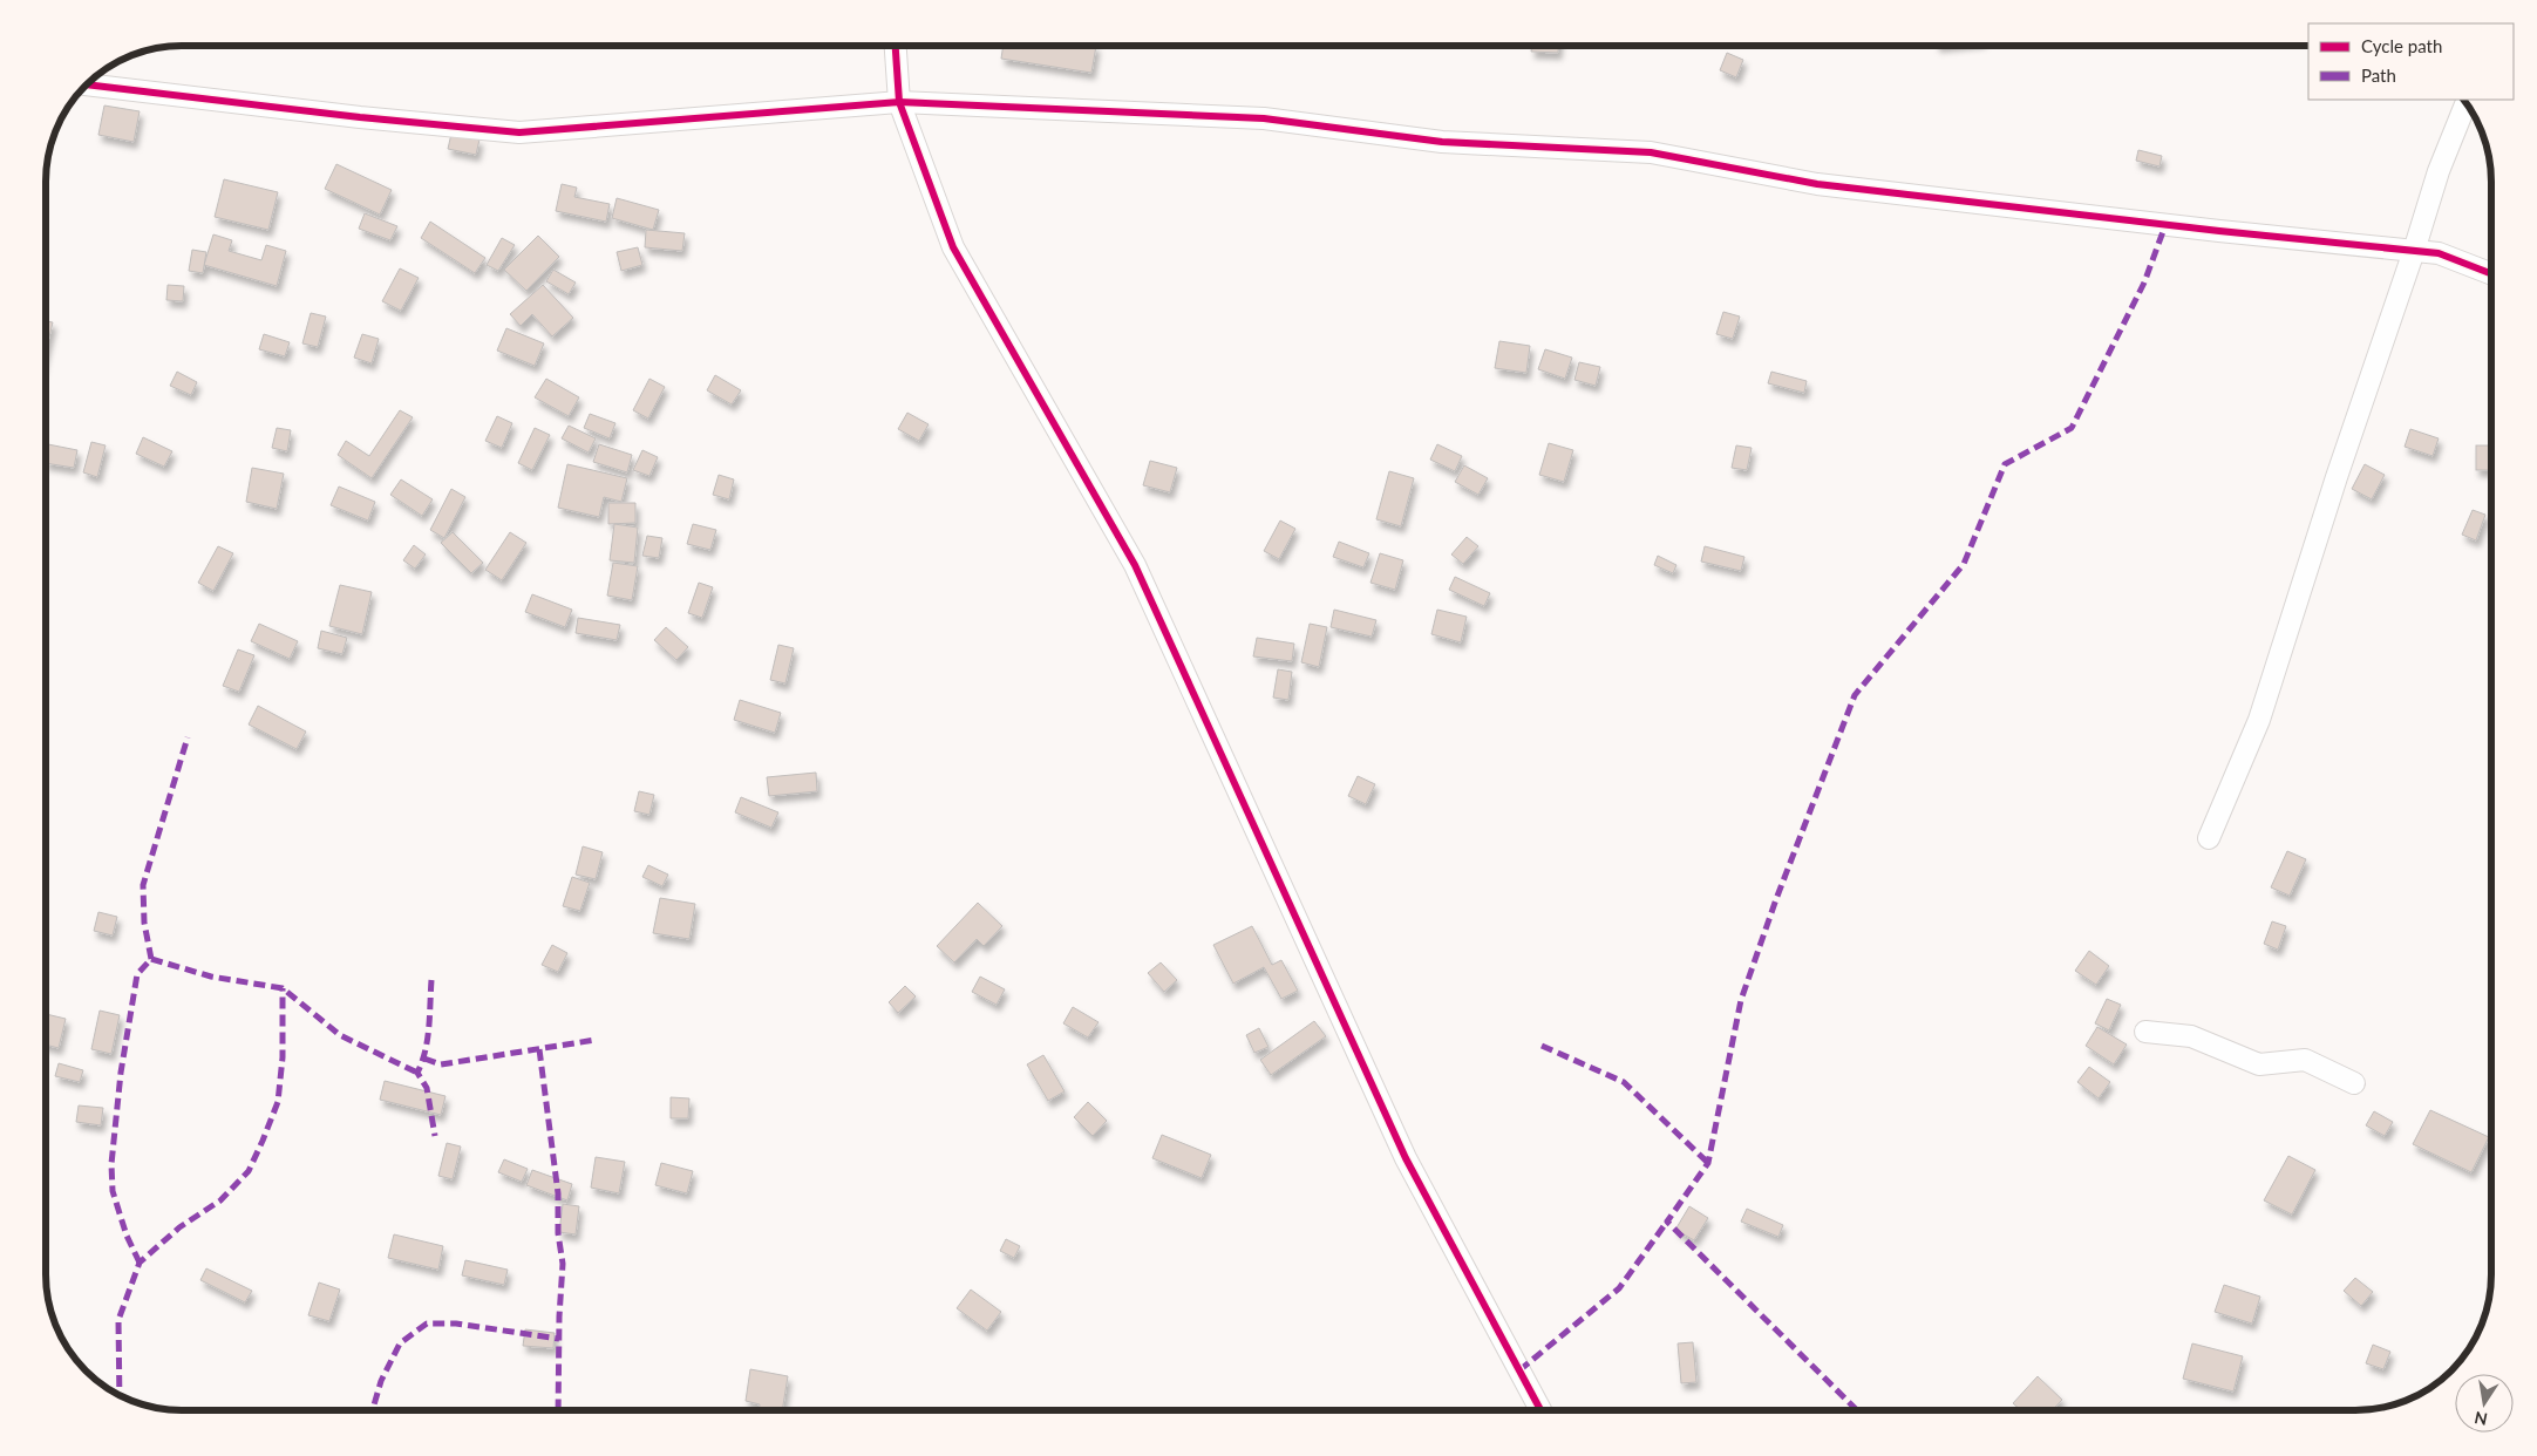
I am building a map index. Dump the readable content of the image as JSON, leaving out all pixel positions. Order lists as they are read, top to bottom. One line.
{"legend":["Cycle path","Path"],"north":"bottom"}
